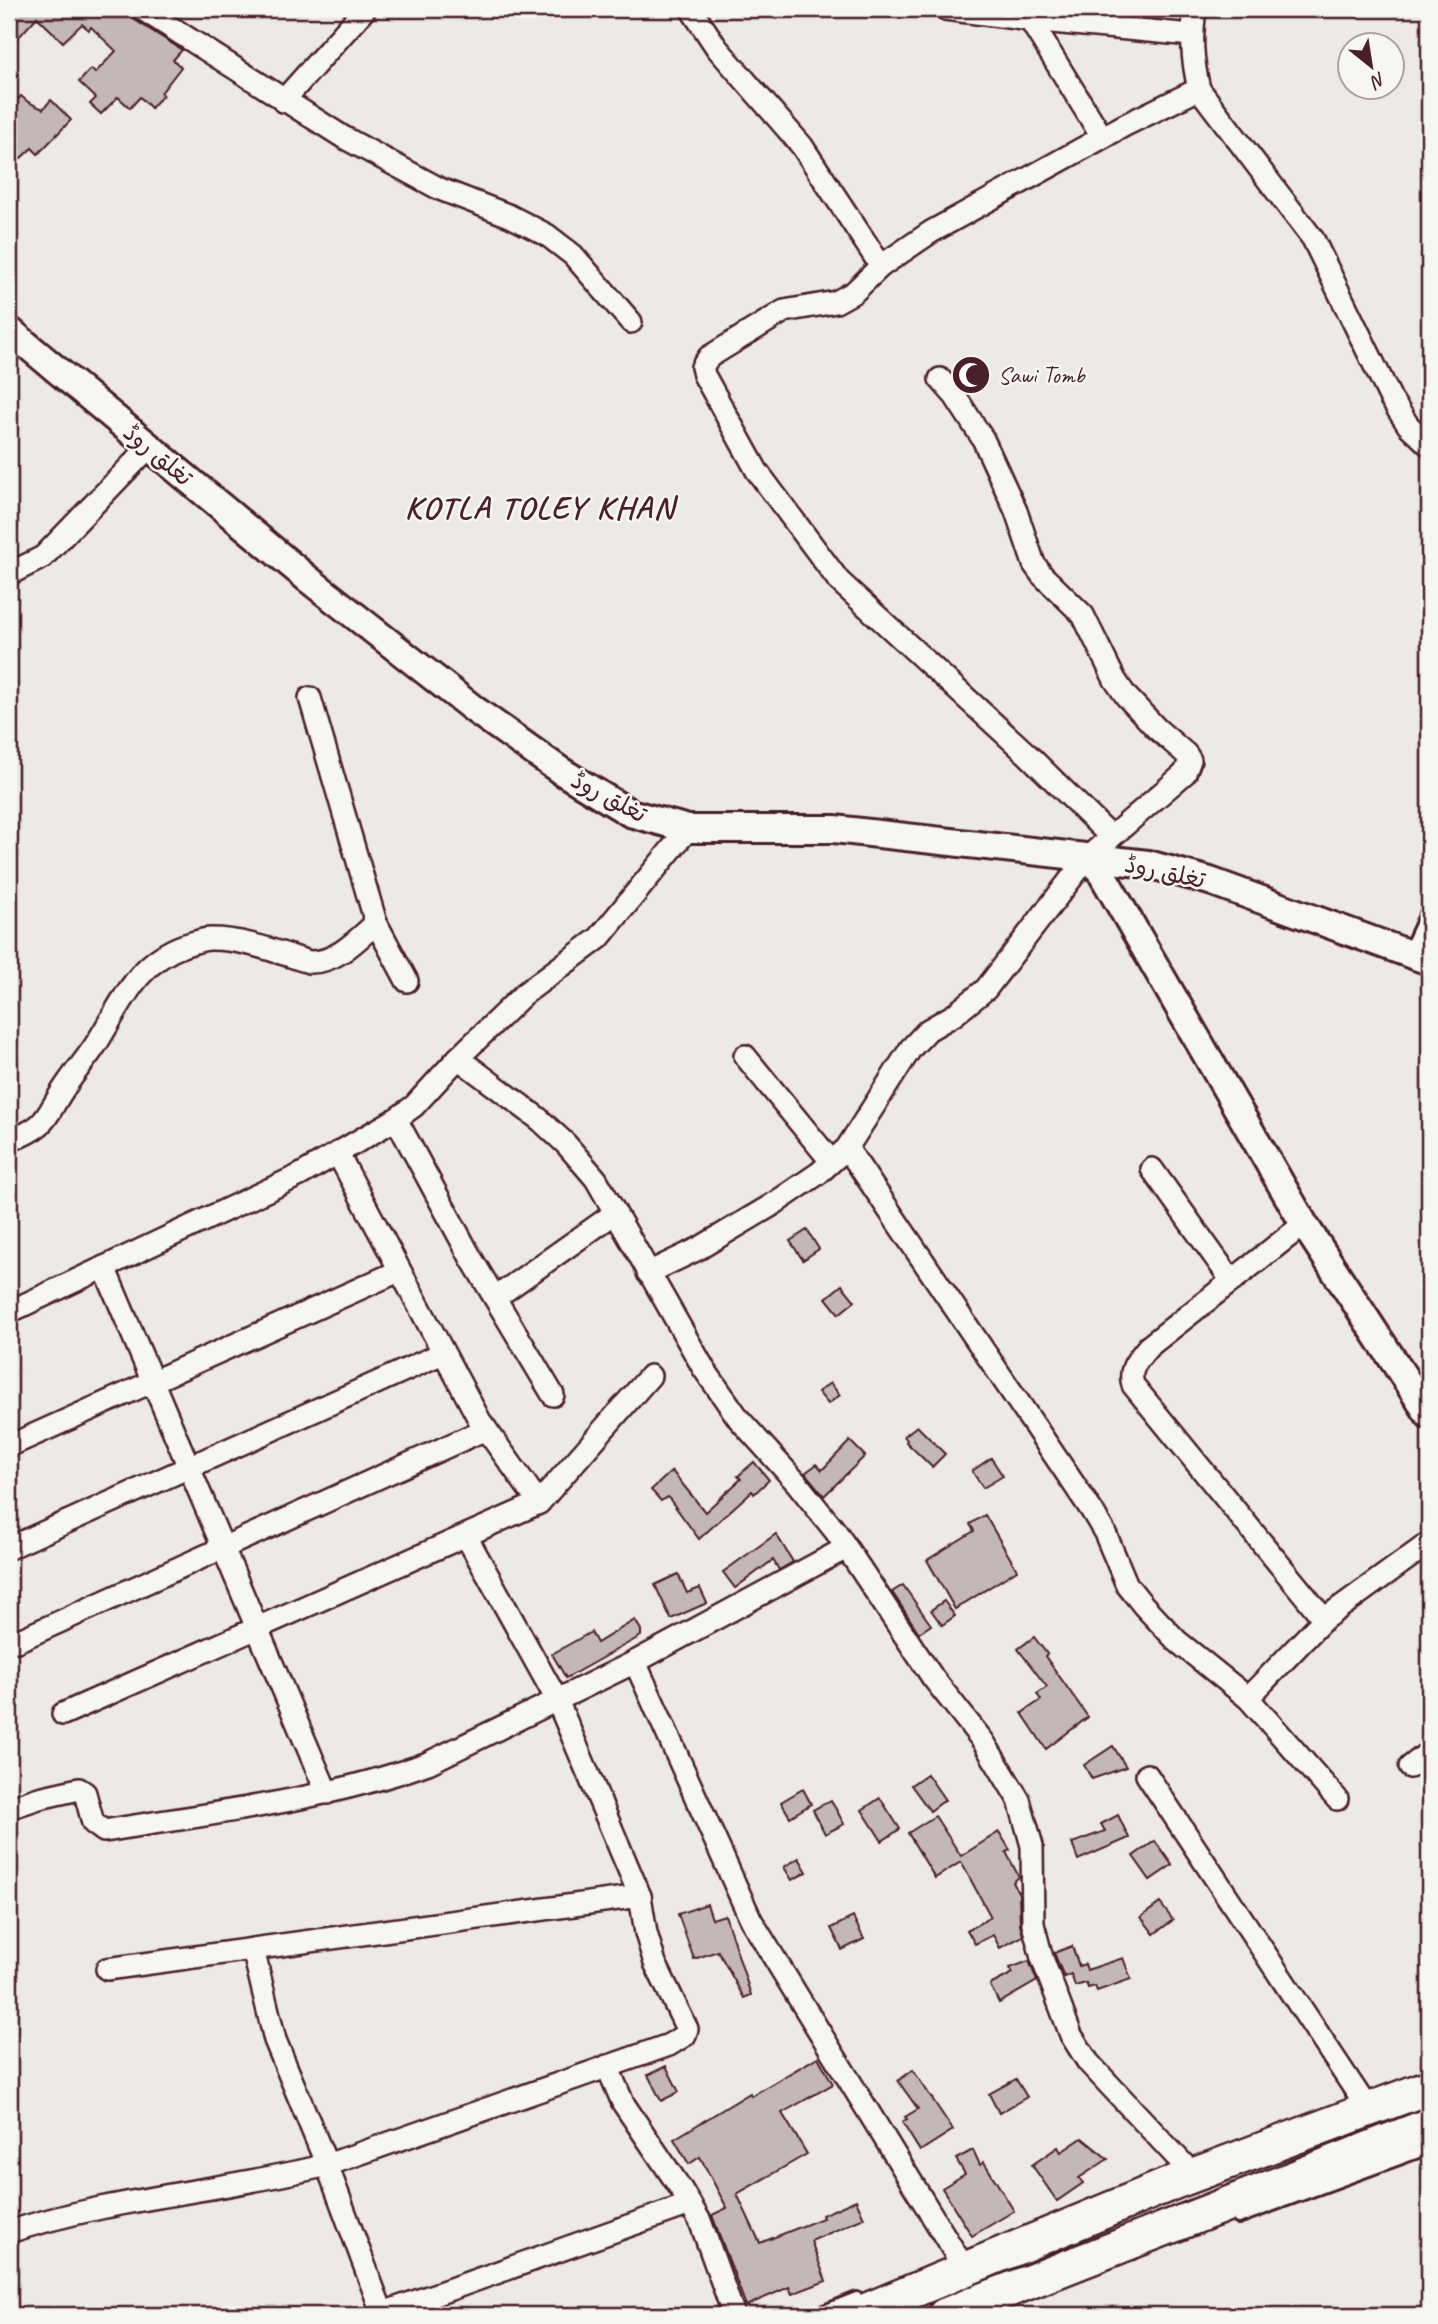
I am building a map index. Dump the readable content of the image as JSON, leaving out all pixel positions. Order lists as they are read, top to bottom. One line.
{"streets":{"street":["تغلق روڈ"]},"districts":["KOTLA TOLEY KHAN"],"places":{"mosque":["Sawi Tomb"]},"north":"bottom right"}
